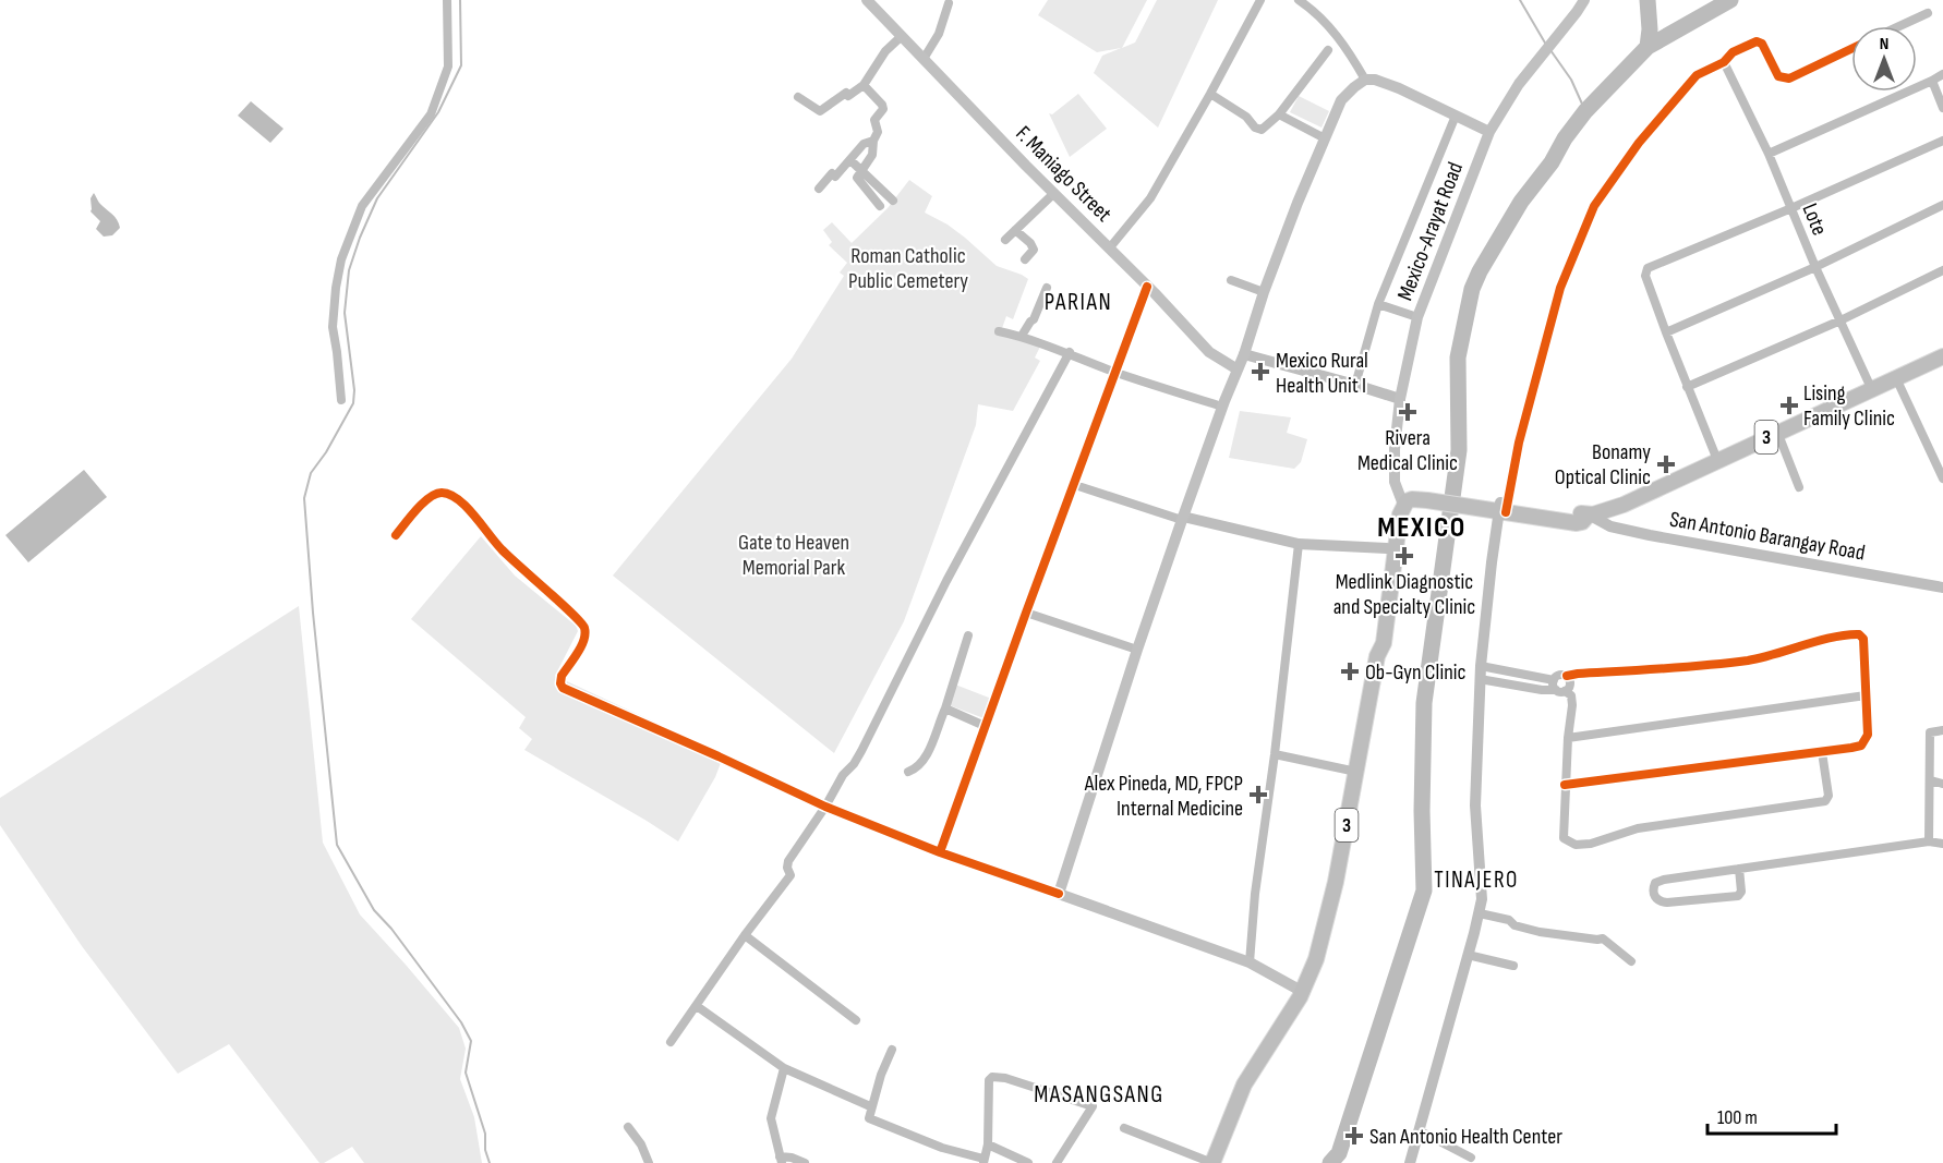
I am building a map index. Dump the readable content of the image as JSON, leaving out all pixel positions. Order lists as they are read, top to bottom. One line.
{"streets":{"highway":["3"],"main road":["F. Maniago Street","Mexico-Arayat Road"],"street":["Lote","San Antonio Barangay Road"]},"crossings":[["Lote","3"],["Mexico-Arayat Road","3"],["3","San Antonio Barangay Road"]],"districts":["PARIAN","MEXICO","TINAJERO","MASANGSANG"],"parks":["Roman Catholic Public Cemetery","Gate to Heaven Memorial Park"],"places":{"health":["Mexico Rural Health Unit I","Lising Family Clinic","Rivera Medical Clinic","Bonamy Optical Clinic","Medlink Diagnostic and Specialty Clinic","Ob-Gyn Clinic","Alex Pineda, MD, FPCP Internal Medicine","San Antonio Health Center"]},"scale_bar":"100 m","north":"top"}
